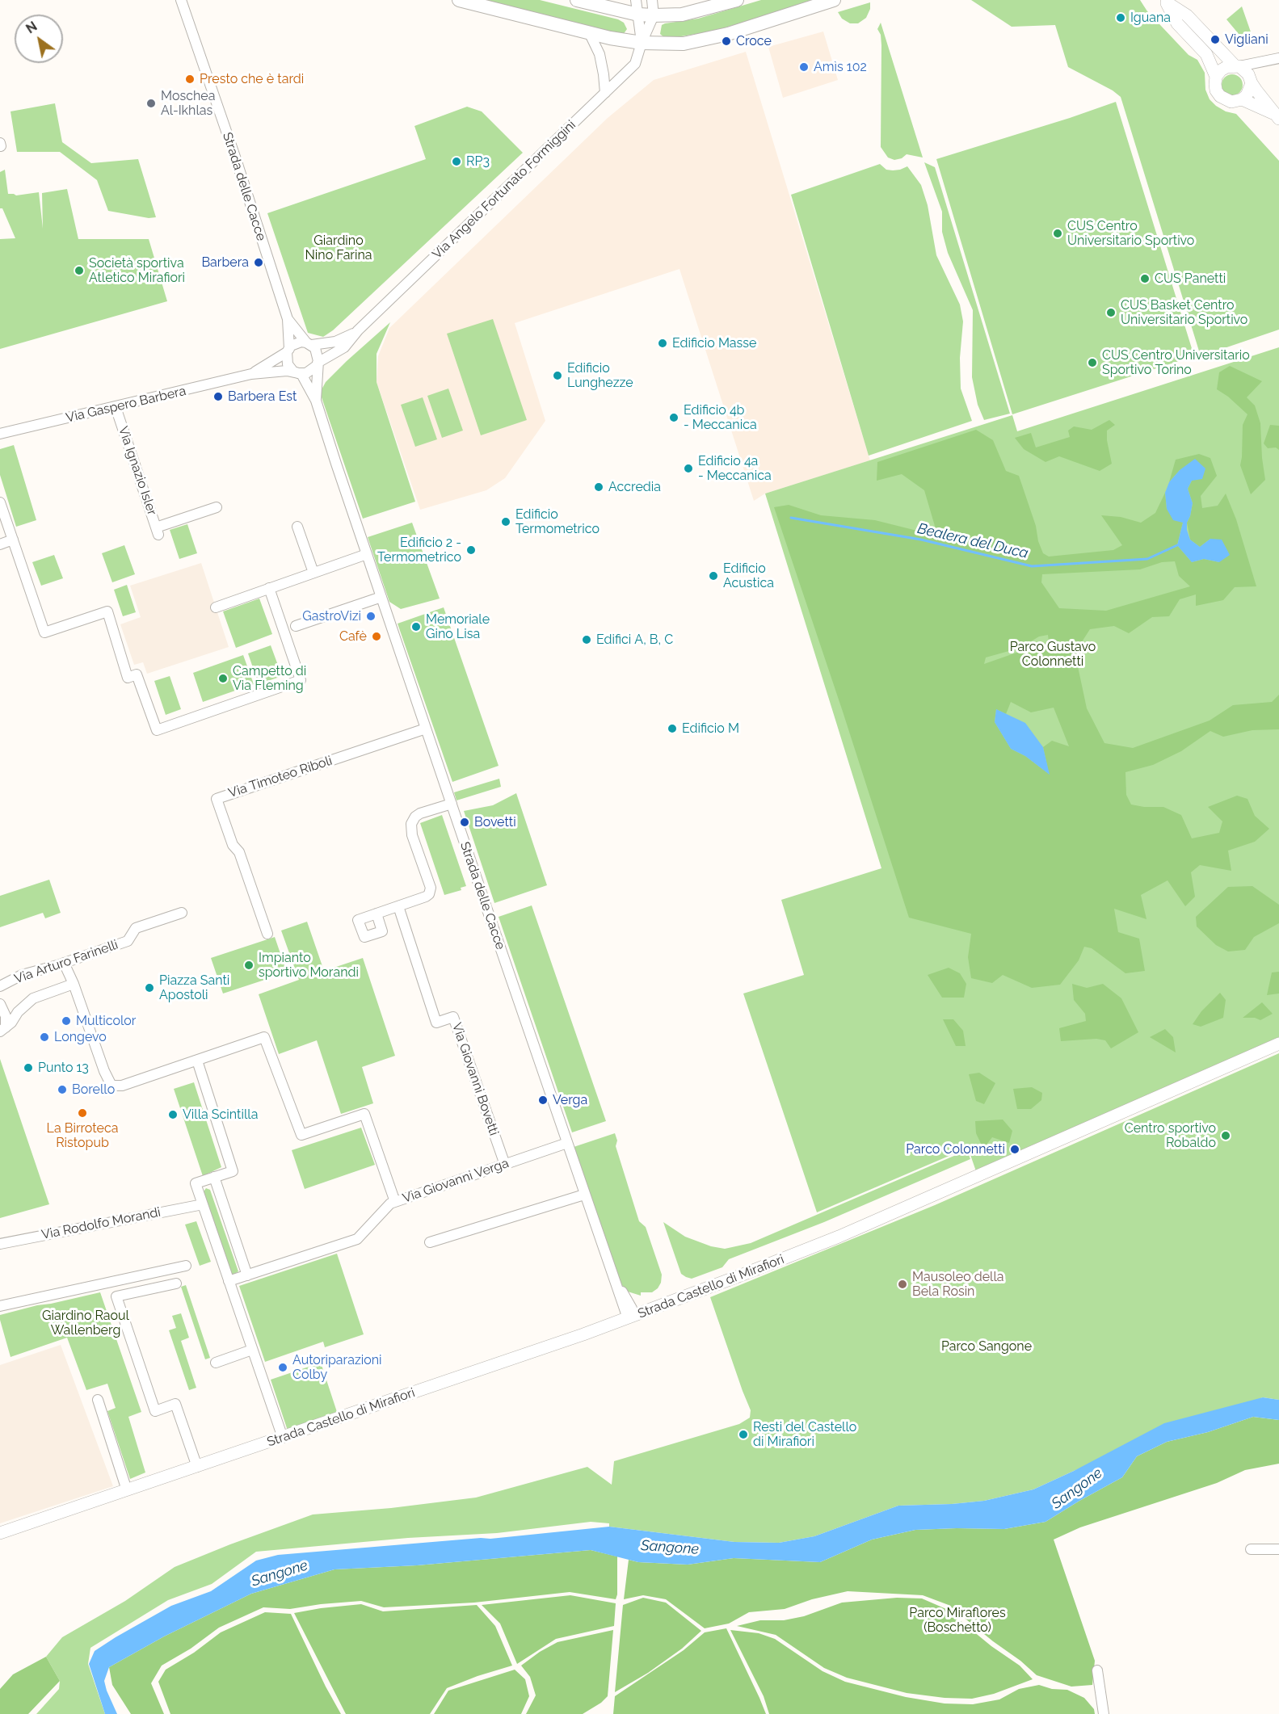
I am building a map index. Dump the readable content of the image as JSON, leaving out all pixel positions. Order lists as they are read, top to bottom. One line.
{"streets":{"street":["Strada delle Cacce","Via Angelo Fortunato Formiggini","Via Gaspero Barbera","Via Ignazio Isler","Via Timoteo Riboli","Via Arturo Farinelli","Via Giovanni Bovetti","Via Giovanni Verga","Via Rodolfo Morandi","Strada Castello di Mirafiori"]},"crossings":[["Strada delle Cacce","Via Angelo Fortunato Formiggini"],["Strada delle Cacce","Via Gaspero Barbera"],["Strada delle Cacce","Via Timoteo Riboli"],["Strada delle Cacce","Via Giovanni Verga"],["Strada delle Cacce","Strada Castello di Mirafiori"],["Via Angelo Fortunato Formiggini","Via Gaspero Barbera"],["Via Gaspero Barbera","Via Ignazio Isler"],["Via Giovanni Bovetti","Via Giovanni Verga"]],"water":["Bealera del Duca","Sangone"],"parks":["Giardino Nino Farina","Parco Gustavo Colonnetti","Giardino Raoul Wallenberg","Parco Sangone","Parco Miraflores (Boschetto)"],"places":["Iguana","Vigliani","Croce","Amìs 102","Presto che è tardi","Moschea Al-Ikhlas","RP3","CUS Centro Universitario Sportivo","Barbera","Società sportiva Atletico Mirafiori","CUS Panetti","CUS Basket Centro Universitario Sportivo","Edificio Masse","CUS Centro Universitario Sportivo Torino","Edificio Lunghezze","Barbera Est","Edificio 4b - Meccanica","Edificio 4a - Meccanica","Accredia","Edificio Termometrico","Edificio 2 - Termometrico","Edificio Acustica","GastroVizi","Memoriale Gino Lisa","Cafè","Edifici A, B, C","Campetto di Via Fleming","Edificio M","Bovetti","Impianto sportivo Morandi","Piazza Santi Apostoli","Multicolor","Longevo","Punto 13","Borello","Verga","La Birroteca Ristopub","Villa Scintilla","Centro sportivo Robaldo","Parco Colonnetti","Mausoleo della Bela Rosin","Autoriparazioni Colby","Resti del Castello di Mirafiori"],"north":"top left"}
